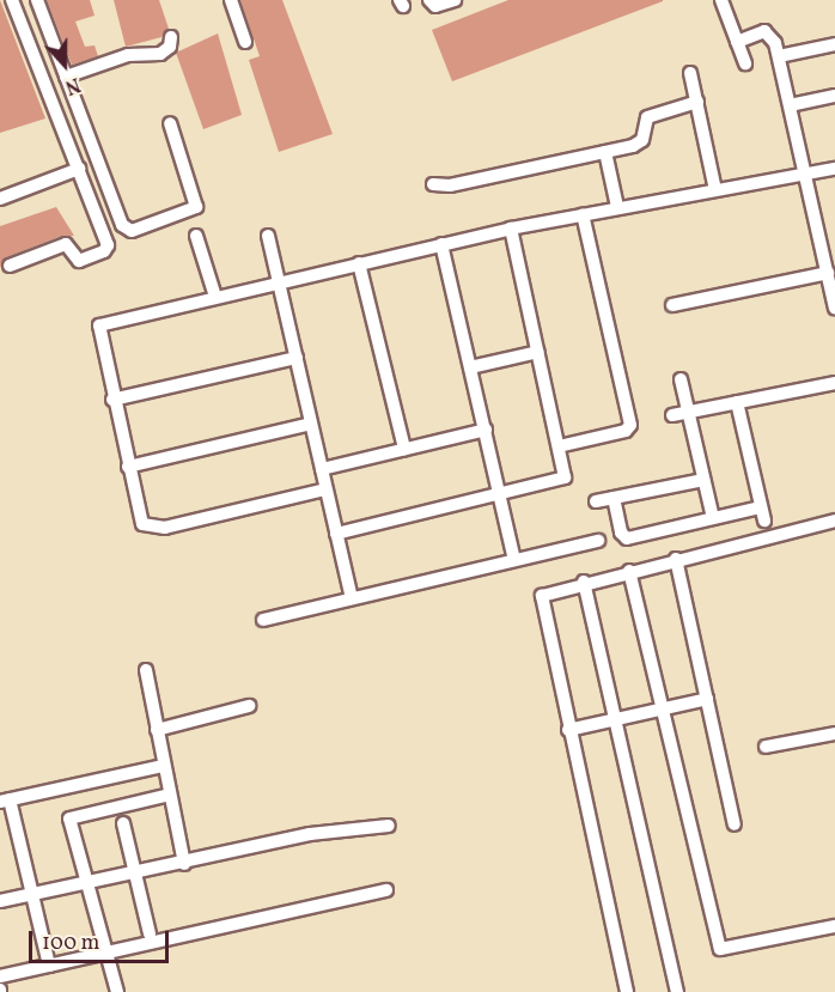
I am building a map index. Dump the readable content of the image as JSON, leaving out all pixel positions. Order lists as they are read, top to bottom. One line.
{"scale_bar":"100 m","north":"bottom"}
